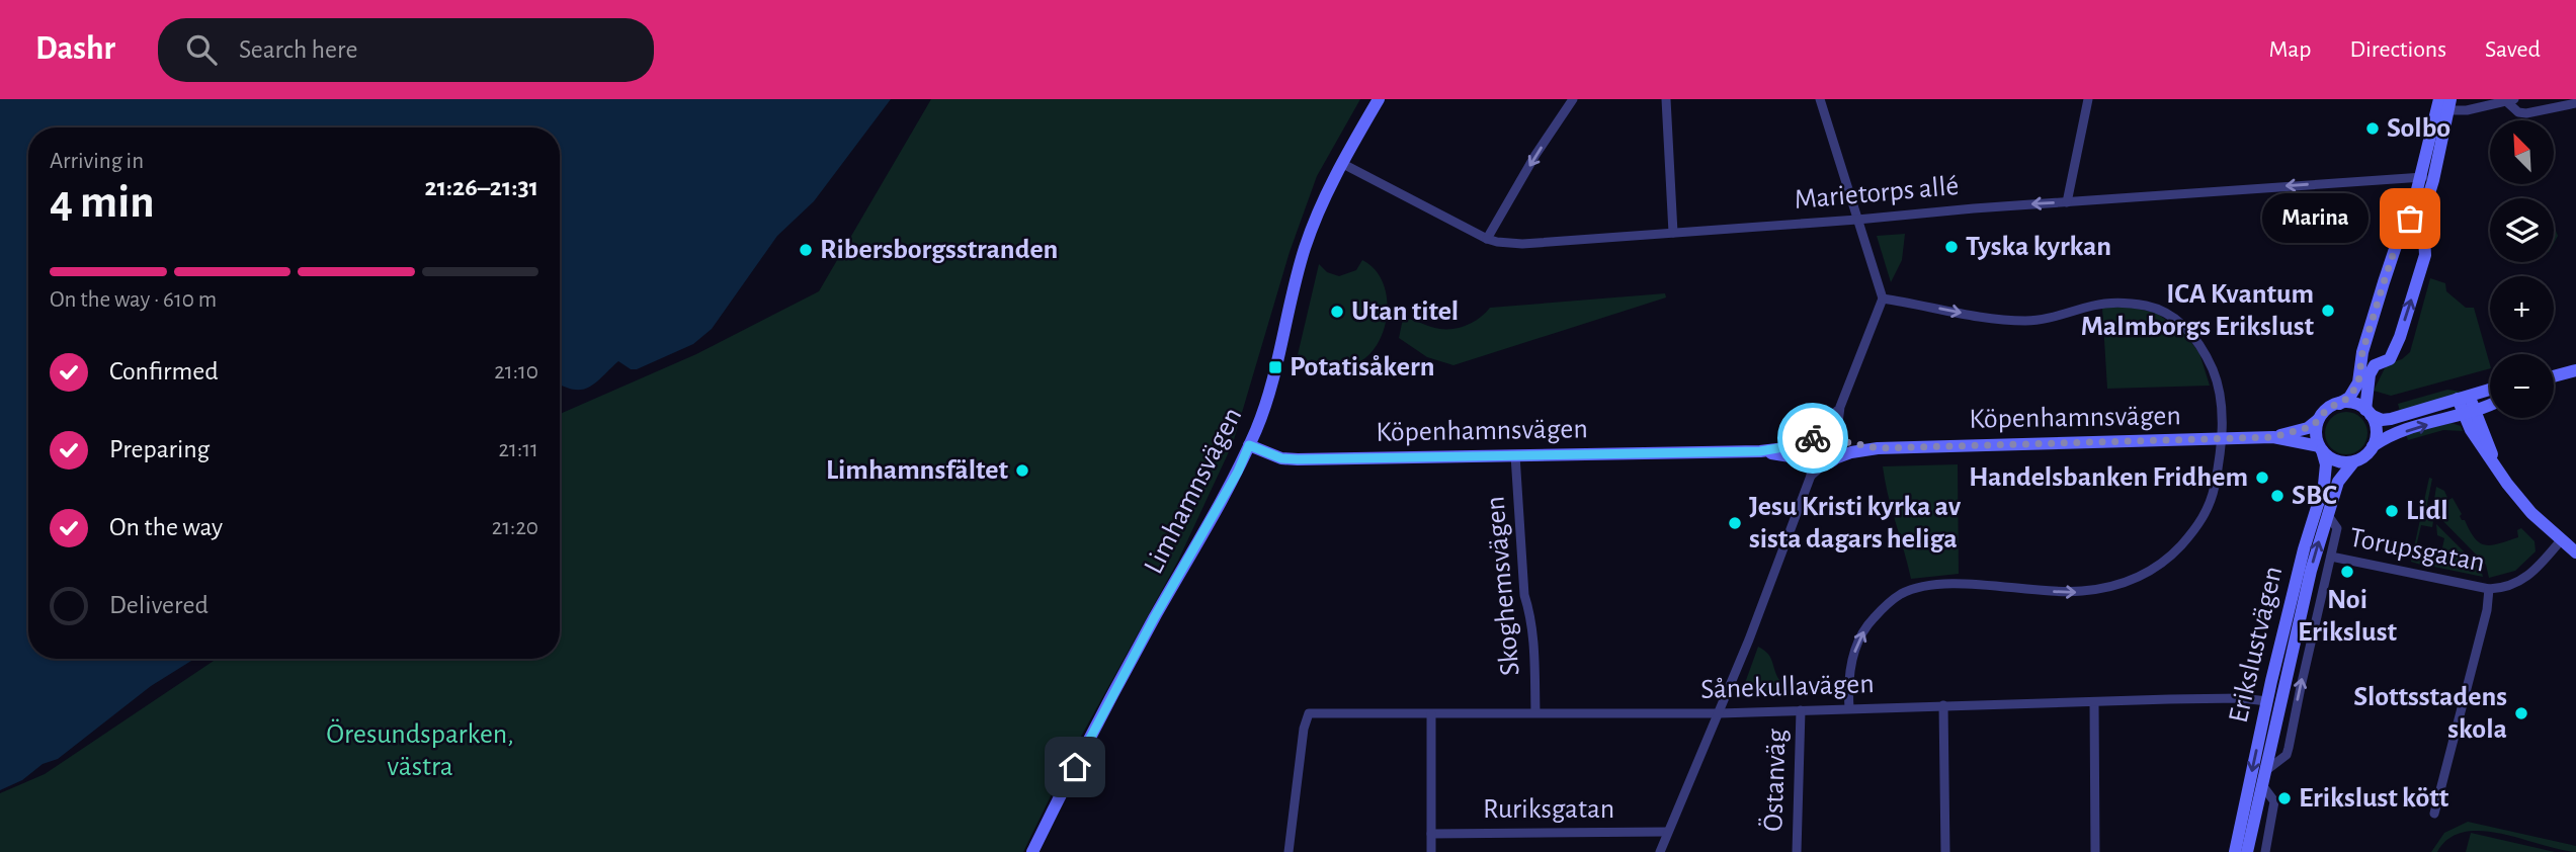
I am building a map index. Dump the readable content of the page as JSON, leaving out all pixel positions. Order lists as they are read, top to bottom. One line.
{"streets":{"street":["Marietorps allé","Köpenhamnsvägen","Limhamnsvägen","Torupsgatan","Skoghemsvägen","Erikslustvägen","Sånekullavägen","Östanväg","Ruriksgatan"]},"crossings":[["Marietorps allé","Limhamnsvägen"],["Köpenhamnsvägen","Limhamnsvägen"],["Köpenhamnsvägen","Skoghemsvägen"],["Köpenhamnsvägen","Erikslustvägen"],["Torupsgatan","Erikslustvägen"],["Skoghemsvägen","Sånekullavägen"],["Erikslustvägen","Sånekullavägen"],["Sånekullavägen","Östanväg"]],"one_way":["Marietorps allé"],"parks":["Öresundsparken, västra"],"places":{"other":["Solbo","Marina","Tyska kyrkan","Ribersborgsstranden","ICA Kvantum Malmborgs Erikslust","Utan titel","Limhamnsfältet","Handelsbanken Fridhem","SBC","Lidl","Jesu Kristi kyrka av sista dagars heliga","Noi Erikslust","Slottsstadens skola","Erikslust kött"],"transit":["Potatisåkern"]},"north":"top left","page":{"header":"Dashr","search":"Search here","nav":["Map","Directions","Saved"],"map_buttons":["+","−"],"heading":["4 min","Arriving in","21:26–21:31"],"bubble":"Marina","bar":"On the way · 610 m","list":[["Confirmed","21:10"],["Preparing","21:11"],["On the way","21:20"],"Delivered"]}}
